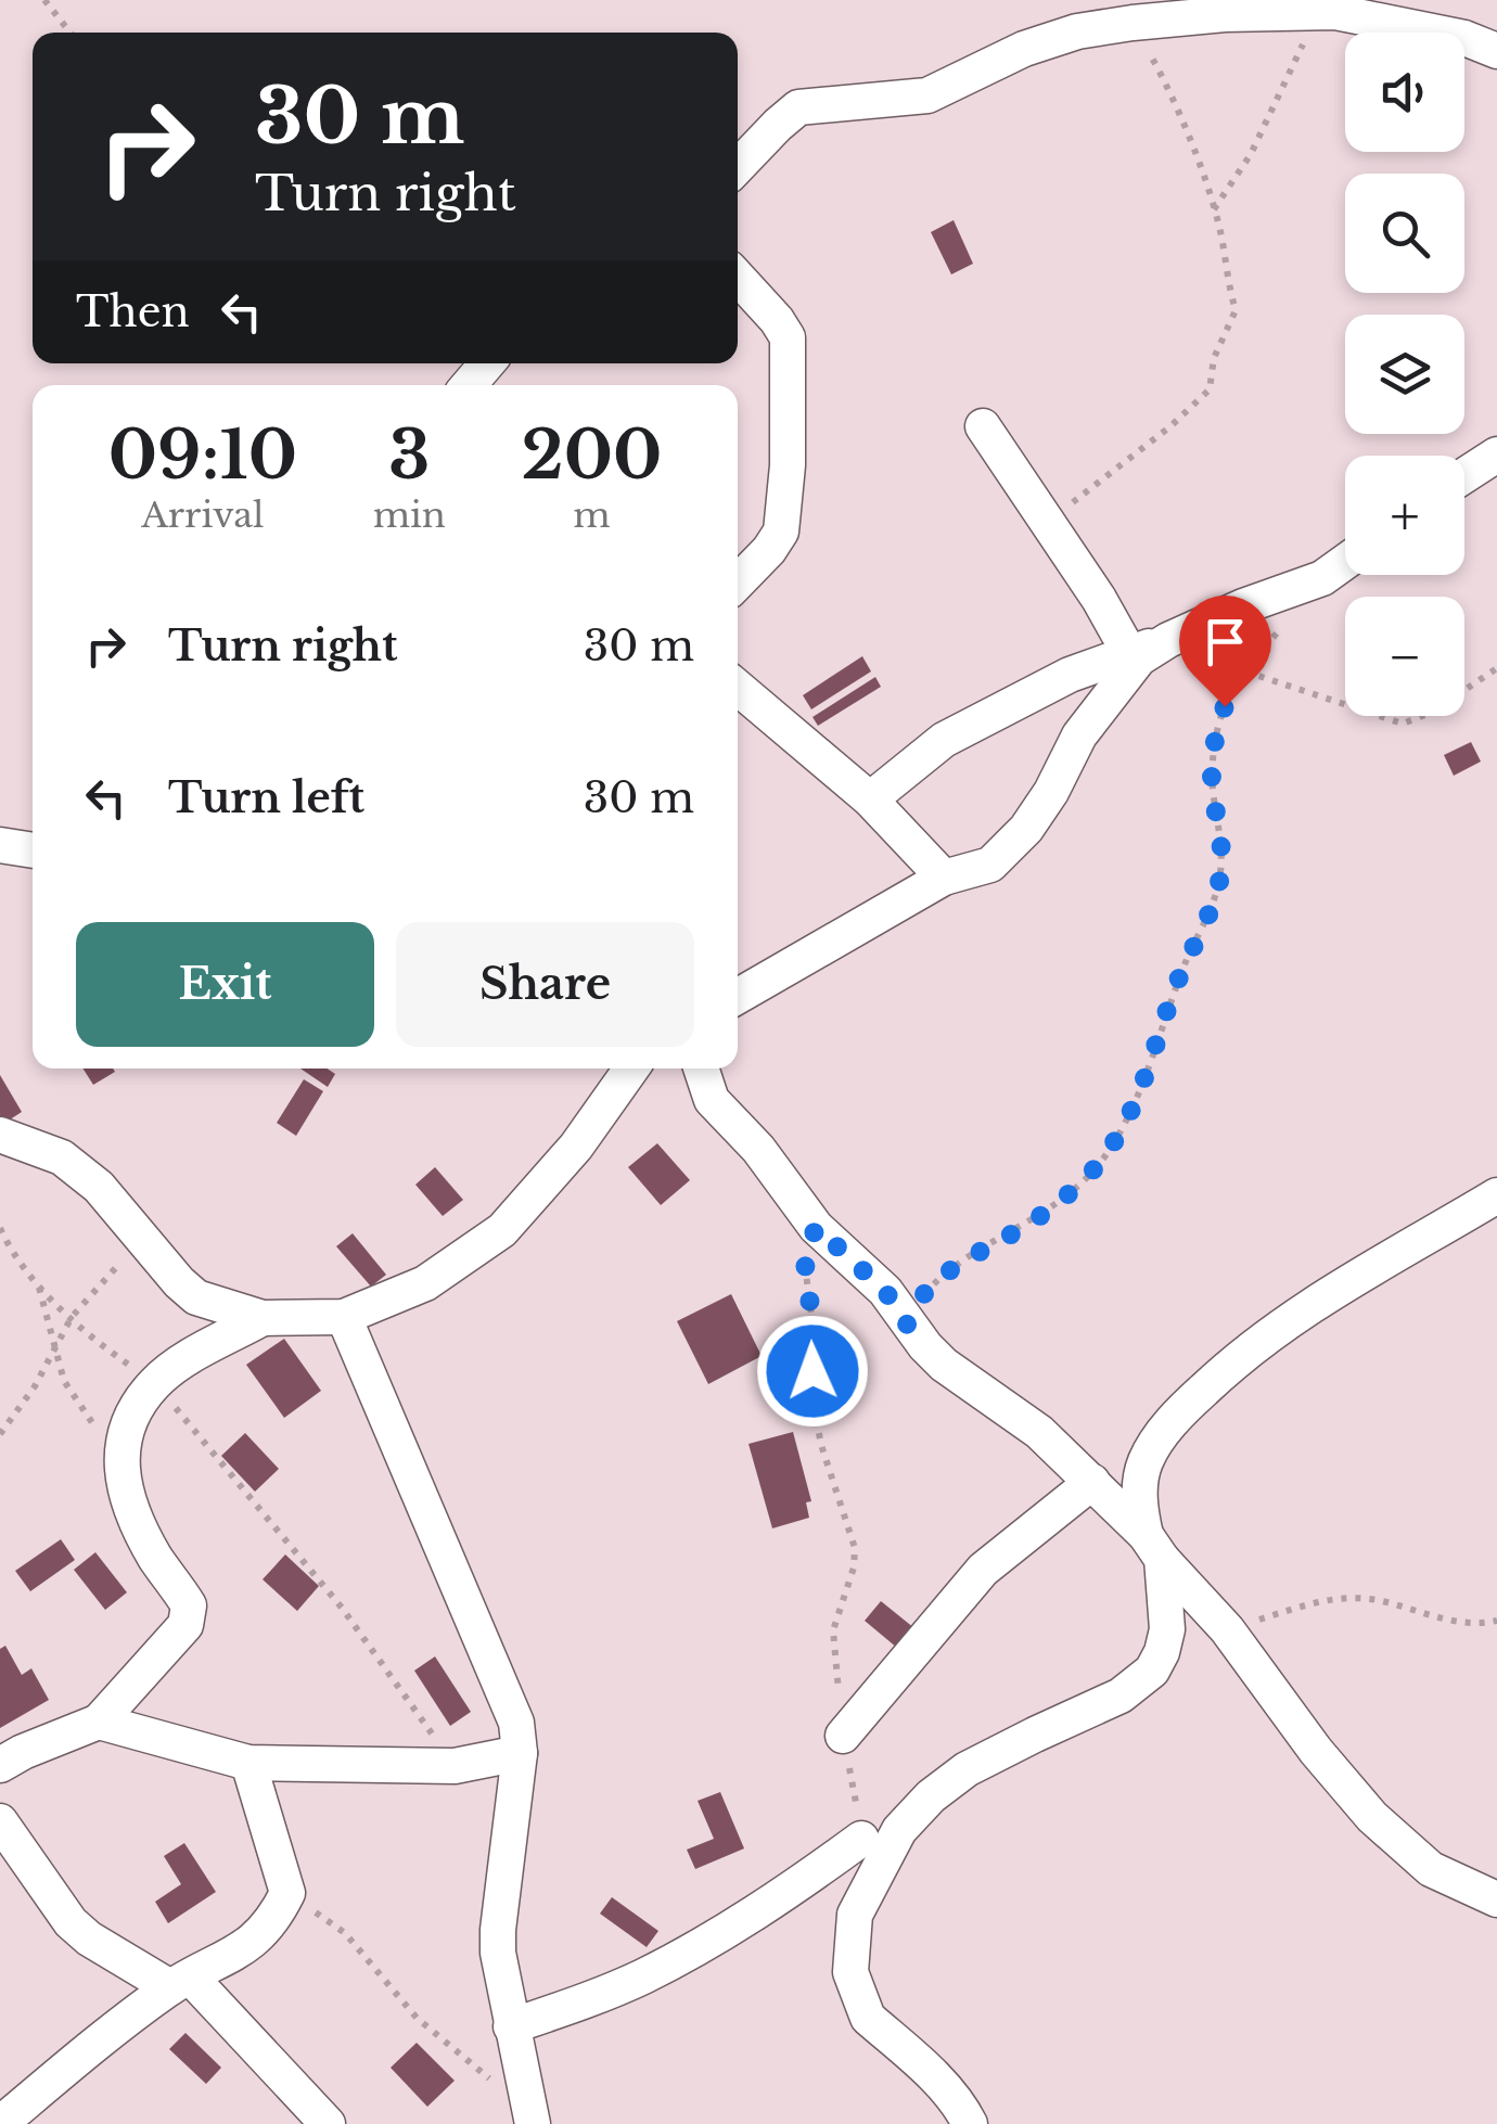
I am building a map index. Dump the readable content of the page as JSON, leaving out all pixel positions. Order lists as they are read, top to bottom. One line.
{"page":{"map_buttons":["+","−"],"turn":["30 m","Turn right"],"then":"Then","eta":["09:10","Arrival","3","min","200","m"],"list":[{"name":"Turn right","value":"30 m"},{"name":"Turn left","value":"30 m"}],"buttons":["Exit","Share"]}}
